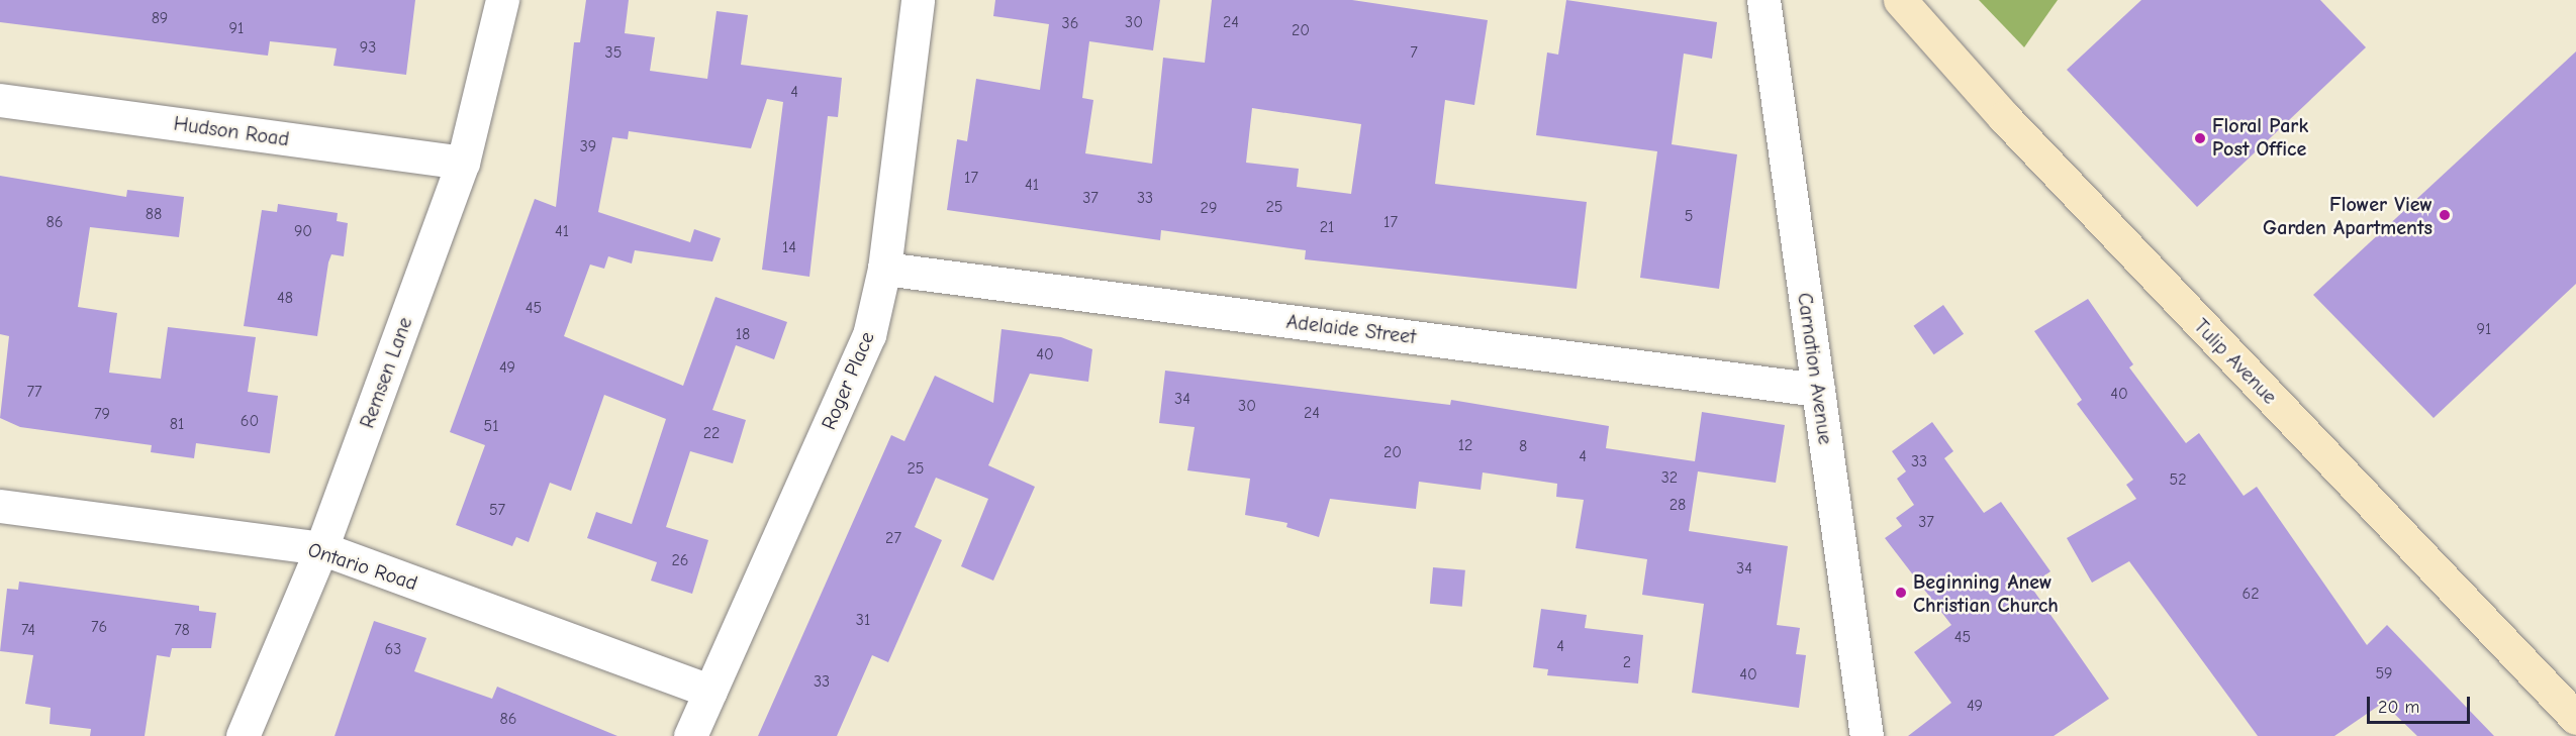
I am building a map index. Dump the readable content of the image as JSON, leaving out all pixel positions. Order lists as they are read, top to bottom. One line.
{"streets":{"main road":["Tulip Avenue"],"street":["Hudson Road","Adelaide Street","Carnation Avenue","Remsen Lane","Roger Place","Ontario Road"]},"crossings":[["Hudson Road","Remsen Lane"],["Adelaide Street","Carnation Avenue"],["Adelaide Street","Roger Place"],["Remsen Lane","Ontario Road"],["Roger Place","Ontario Road"]],"places":["Floral Park Post Office","Flower View Garden Apartments","Beginning Anew Christian Church"],"house_numbers":["89","30","24","36","91","20","93","35","7","4","39","17","41","37","33","25","29","88","5","86","17","21","90","41","14","48","45","91","18","40","49","77","40","34","30","24","79","60","81","51","22","12","8","20","4","33","25","32","52","28","57","37","27","26","34","62","31","76","74","78","45","4","63","2","59","40","33","49","86"],"scale_bar":"20 m"}
